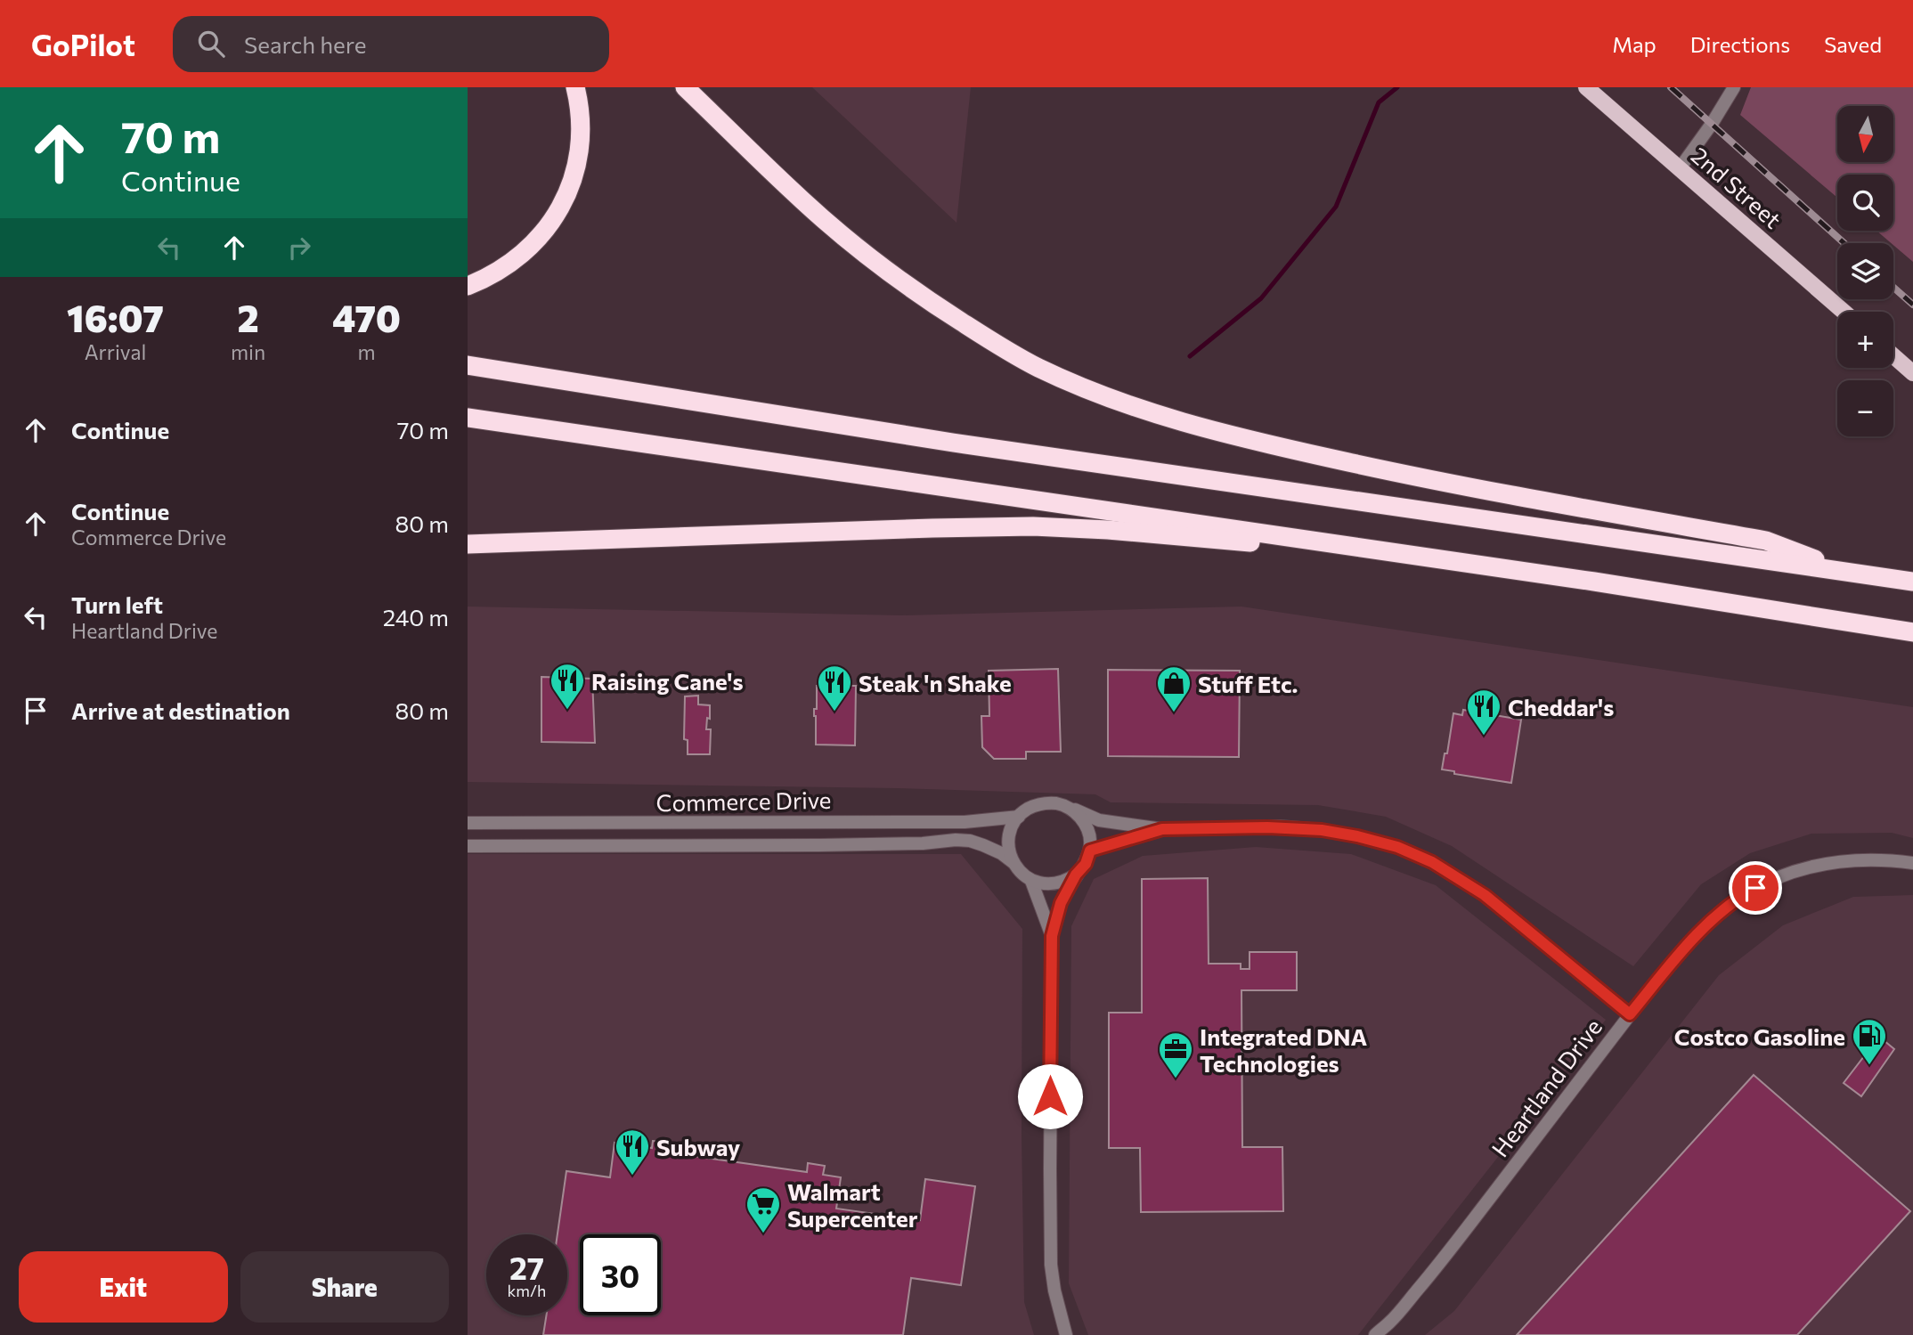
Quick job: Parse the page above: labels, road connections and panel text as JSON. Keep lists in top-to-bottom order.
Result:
{
  "streets": {
    "main road": ["2nd Street"],
    "street": ["Commerce Drive", "Heartland Drive"]
  },
  "places": {
    "restaurant": [
      "Raising Cane's",
      "Steak 'n Shake",
      "Cheddar's",
      "Subway"
    ],
    "shop": ["Stuff Etc."],
    "fuel station": ["Costco Gasoline"],
    "office": ["Integrated DNA Technologies"],
    "supermarket": ["Walmart Supercenter"]
  },
  "north": "bottom",
  "page": {
    "header": "GoPilot",
    "search": "Search here",
    "nav": ["Map", "Directions", "Saved"],
    "turn": ["70 m", "Continue"],
    "map_buttons": ["+", "−"],
    "eta": [
      "16:07",
      "Arrival",
      "2",
      "min",
      "470",
      "m"
    ],
    "list": [
      {
        "name": "Continue",
        "value": "70 m"
      },
      {
        "name": "Continue",
        "note": "Commerce Drive",
        "value": "80 m"
      },
      {
        "name": "Turn left",
        "note": "Heartland Drive",
        "value": "240 m"
      },
      {
        "name": "Arrive at destination",
        "value": "80 m"
      }
    ],
    "speed": "27 km/h",
    "limit": "30",
    "buttons": ["Exit", "Share"]
  }
}
